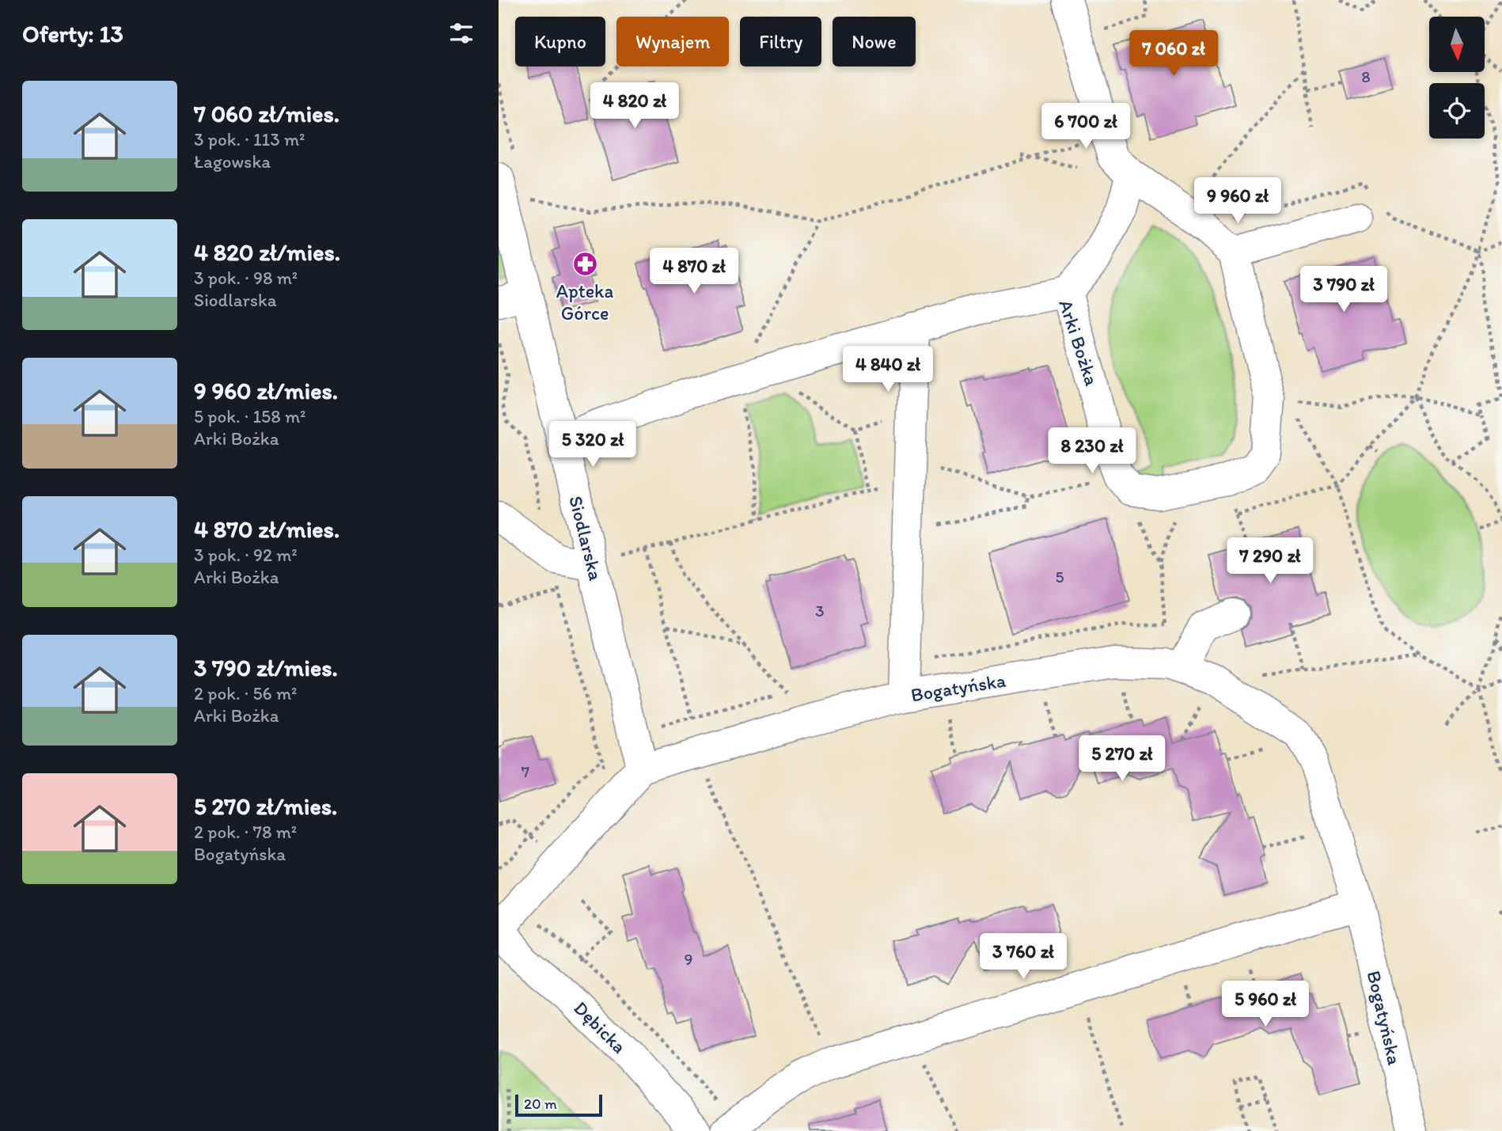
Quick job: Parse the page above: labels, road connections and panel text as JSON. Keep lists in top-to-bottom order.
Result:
{
  "streets": {
    "street": [
      "Arki Bożka",
      "Siodlarska",
      "Bogatyńska",
      "Dębicka"
    ]
  },
  "crossings": [
    ["Arki Bożka", "Siodlarska"],
    ["Siodlarska", "Bogatyńska"]
  ],
  "places": {
    "pharmacy": ["Apteka Górce"]
  },
  "house_numbers": [
    "8",
    "5",
    "3",
    "7",
    "9"
  ],
  "scale_bar": "20 m",
  "north": "bottom",
  "page": {
    "heading": "Oferty: 13",
    "chip": [
      "Kupno",
      "Wynajem",
      "Filtry",
      "Nowe"
    ],
    "price": [
      "7 060 zł",
      "4 820 zł",
      "6 700 zł",
      "9 960 zł",
      "4 870 zł",
      "3 790 zł",
      "4 840 zł",
      "5 320 zł",
      "8 230 zł",
      "7 290 zł",
      "5 270 zł",
      "3 760 zł",
      "5 960 zł"
    ],
    "list": [
      {
        "name": "7 060 zł/mies.",
        "note": "3 pok. · 113 m² · Łagowska"
      },
      {
        "name": "4 820 zł/mies.",
        "note": "3 pok. · 98 m² · Siodlarska"
      },
      {
        "name": "9 960 zł/mies.",
        "note": "5 pok. · 158 m² · Arki Bożka"
      },
      {
        "name": "4 870 zł/mies.",
        "note": "3 pok. · 92 m² · Arki Bożka"
      },
      {
        "name": "3 790 zł/mies.",
        "note": "2 pok. · 56 m² · Arki Bożka"
      },
      {
        "name": "5 270 zł/mies.",
        "note": "2 pok. · 78 m² · Bogatyńska"
      }
    ],
    "scale": "20 m"
  }
}
